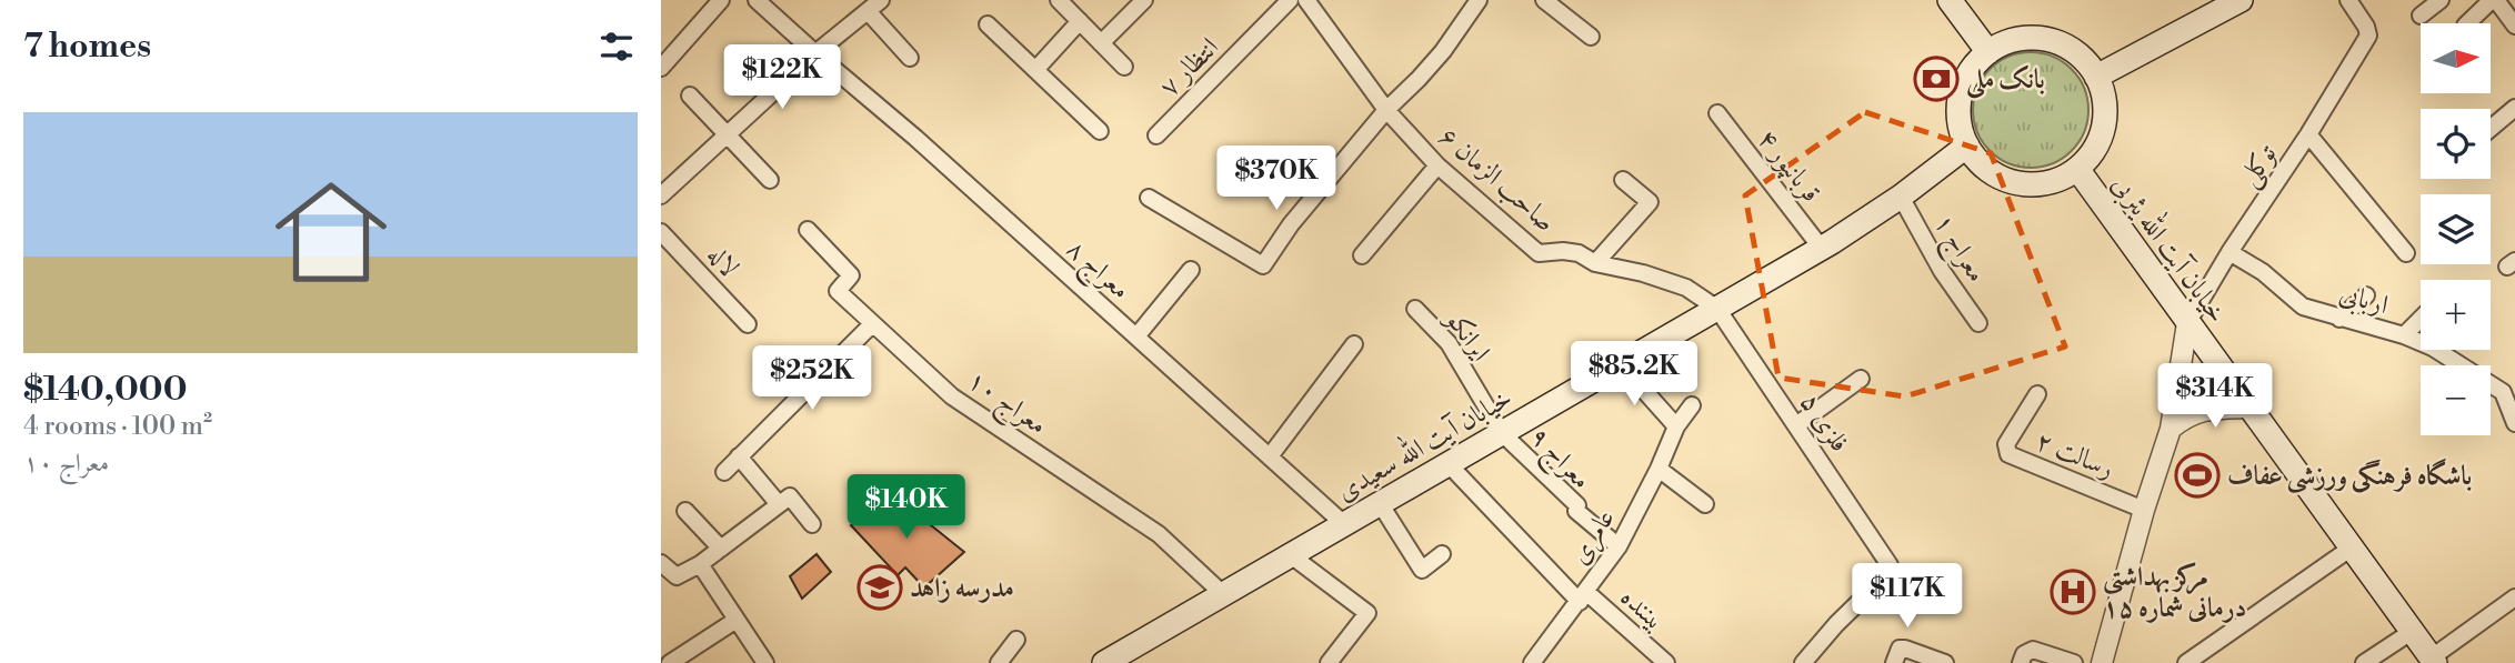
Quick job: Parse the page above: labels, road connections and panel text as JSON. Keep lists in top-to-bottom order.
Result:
{
  "streets": {
    "main road": ["خیابان آیت الله یثربی", "خیابان آیت الله سعیدی"],
    "street": [
      "انتظار ۷",
      "قربانپور ۴",
      "توکلی",
      "صاحب الزمان ۶",
      "معراج ۱",
      "لاله",
      "معراج ۸",
      "اربابی",
      "ایرانکو",
      "معراج ۱۰",
      "فلزی ۵",
      "رسالت ۲",
      "معراج ۹",
      "عامری",
      "بیننده"
    ]
  },
  "crossings": [
    ["قربانپور ۴", "خیابان آیت الله سعیدی"],
    ["توکلی", "خیابان آیت الله یثربی"],
    ["توکلی", "اربابی"],
    ["صاحب الزمان ۶", "فلزی ۵"],
    ["صاحب الزمان ۶", "خیابان آیت الله سعیدی"],
    ["معراج ۱", "خیابان آیت الله سعیدی"],
    ["خیابان آیت الله یثربی", "خیابان آیت الله سعیدی"],
    ["معراج ۸", "خیابان آیت الله سعیدی"],
    ["ایرانکو", "خیابان آیت الله سعیدی"],
    ["ایرانکو", "معراج ۹"],
    ["معراج ۱۰", "خیابان آیت الله سعیدی"],
    ["فلزی ۵", "خیابان آیت الله سعیدی"],
    ["خیابان آیت الله سعیدی", "معراج ۹"],
    ["خیابان آیت الله سعیدی", "بیننده"],
    ["معراج ۹", "عامری"],
    ["عامری", "بیننده"]
  ],
  "places": {
    "bank": ["بانک ملی"],
    "sports": ["باشگاه فرهنگی ورزشی عفاف"],
    "school or university": ["مدرسه زاهد"],
    "hospital": ["مرکز بهداشتی درمانی شماره ۱۵"]
  },
  "north": "right",
  "page": {
    "heading": "7 homes",
    "map_buttons": ["+", "−"],
    "price": [
      "$122K",
      "$370K",
      "$85.2K",
      "$252K",
      "$314K",
      "$140K",
      "$117K"
    ],
    "list": [
      {
        "name": "$140,000",
        "note": "4 rooms · 100 m² · معراج ۱۰"
      }
    ]
  }
}
